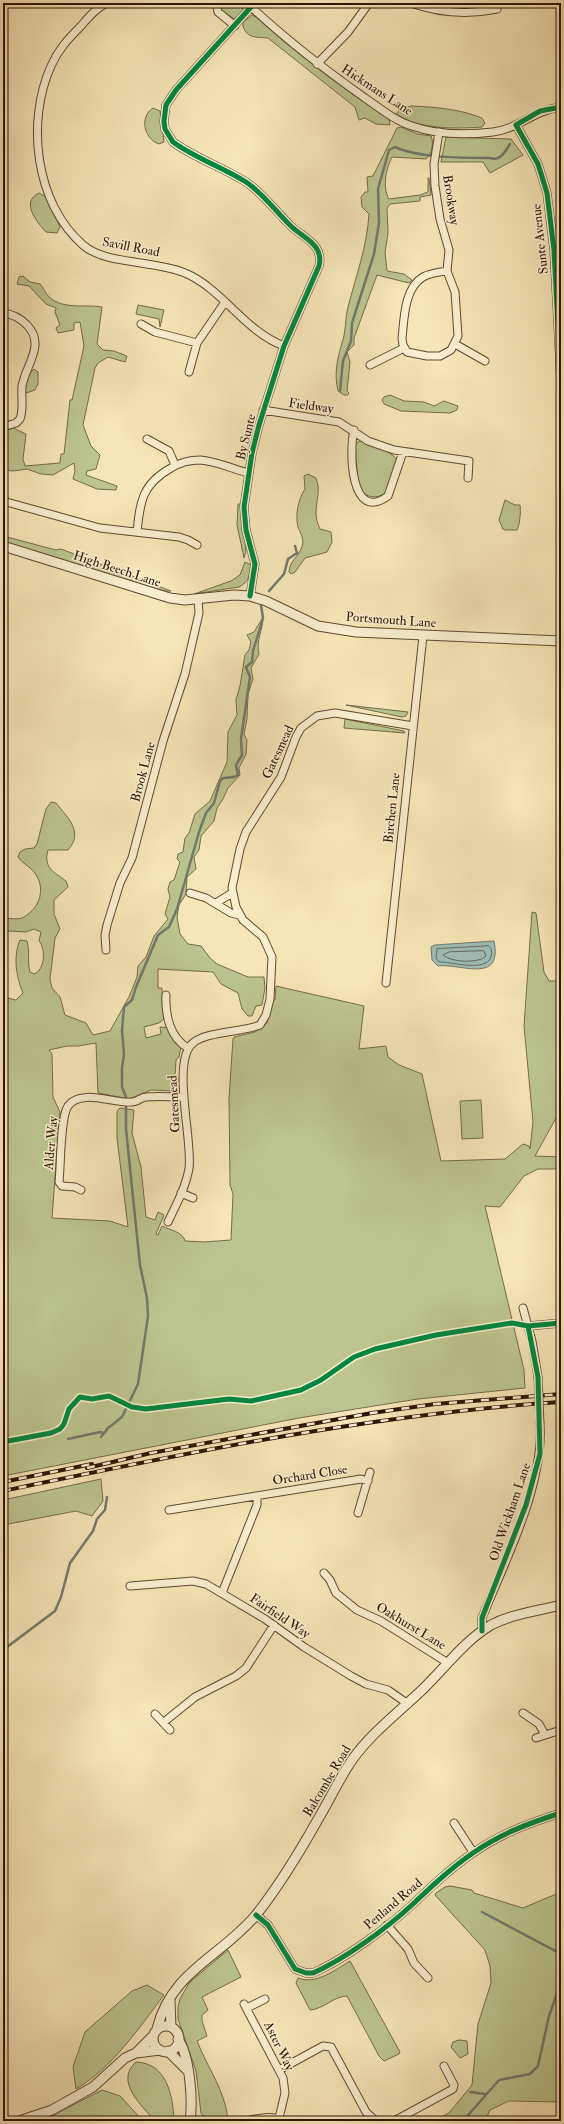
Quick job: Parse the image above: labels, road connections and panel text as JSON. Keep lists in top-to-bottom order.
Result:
{
  "streets": {
    "street": [
      "Hickmans Lane",
      "Brookway",
      "Sunte Avenue",
      "Savill Road",
      "Fieldway",
      "By Sunte",
      "High Beech Lane",
      "Portsmouth Lane",
      "Gatesmead",
      "Brook Lane",
      "Birchen Lane",
      "Alder Way",
      "Orchard Close",
      "Old Wickham Lane",
      "Fairfield Way",
      "Oakhurst Lane",
      "Balcombe Road",
      "Penland Road",
      "Aster Way"
    ]
  },
  "crossings": [
    ["Hickmans Lane", "Brookway"],
    ["Hickmans Lane", "Sunte Avenue"],
    ["Hickmans Lane", "By Sunte"],
    ["Savill Road", "By Sunte"],
    ["Fieldway", "By Sunte"],
    ["By Sunte", "Portsmouth Lane"],
    ["High Beech Lane", "Portsmouth Lane"],
    ["High Beech Lane", "Brook Lane"],
    ["Portsmouth Lane", "Birchen Lane"],
    ["Gatesmead", "Birchen Lane"],
    ["Gatesmead", "Alder Way"],
    ["Orchard Close", "Fairfield Way"],
    ["Old Wickham Lane", "Balcombe Road"],
    ["Fairfield Way", "Balcombe Road"],
    ["Oakhurst Lane", "Balcombe Road"],
    ["Balcombe Road", "Penland Road"]
  ]
}
